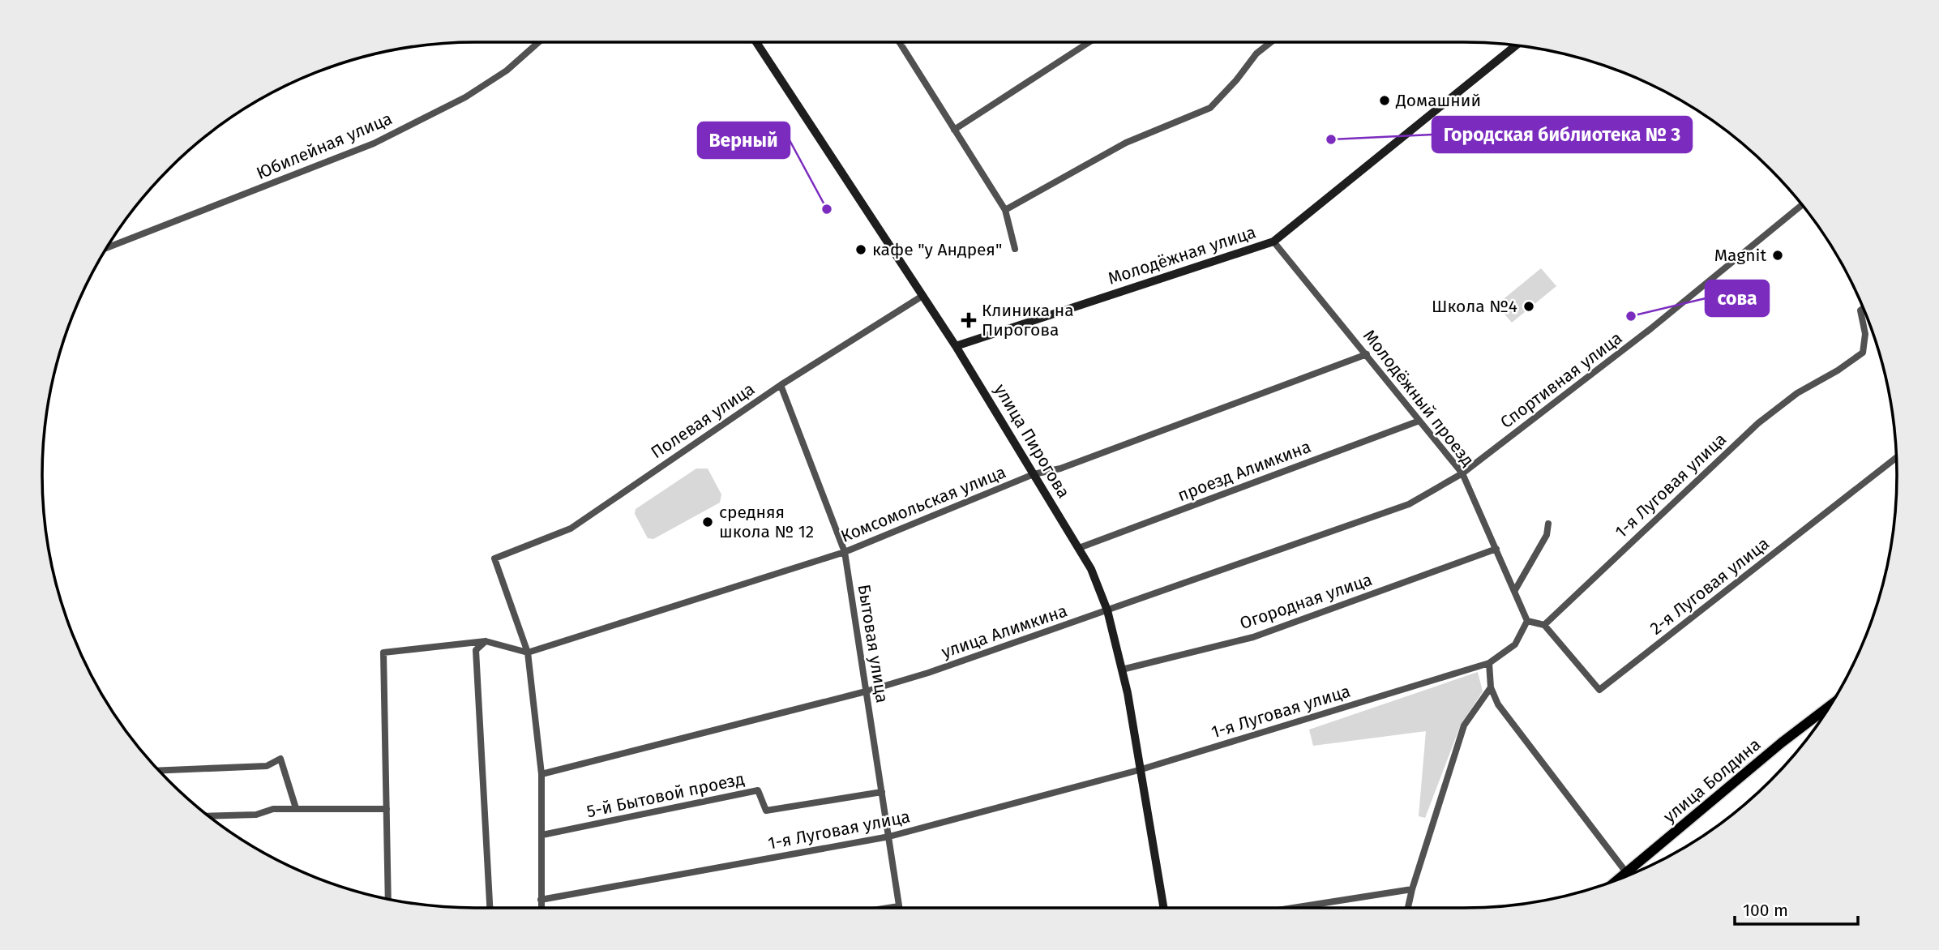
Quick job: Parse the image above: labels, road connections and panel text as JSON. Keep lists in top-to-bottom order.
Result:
{
  "streets": {
    "main road": ["улица Болдина"],
    "street": [
      "Юбилейная улица",
      "Молодёжная улица",
      "Спортивная улица",
      "Молодёжный проезд",
      "Полевая улица",
      "улица Пирогова",
      "проезд Алимкина",
      "1-я Луговая улица",
      "Комсомольская улица",
      "2-я Луговая улица",
      "Огородная улица",
      "улица Алимкина",
      "Бытовая улица",
      "5-й Бытовой проезд"
    ]
  },
  "crossings": [
    ["Молодёжная улица", "Молодёжный проезд"],
    ["Молодёжная улица", "улица Пирогова"],
    ["Спортивная улица", "Молодёжный проезд"],
    ["Спортивная улица", "улица Алимкина"],
    ["Молодёжный проезд", "проезд Алимкина"],
    ["Молодёжный проезд", "1-я Луговая улица"],
    ["Молодёжный проезд", "Комсомольская улица"],
    ["Молодёжный проезд", "Огородная улица"],
    ["Молодёжный проезд", "улица Алимкина"],
    ["Полевая улица", "улица Пирогова"],
    ["Полевая улица", "Комсомольская улица"],
    ["Полевая улица", "Бытовая улица"],
    ["улица Пирогова", "проезд Алимкина"],
    ["улица Пирогова", "1-я Луговая улица"],
    ["улица Пирогова", "Комсомольская улица"],
    ["улица Пирогова", "Огородная улица"],
    ["улица Пирогова", "улица Алимкина"],
    ["1-я Луговая улица", "2-я Луговая улица"],
    ["1-я Луговая улица", "Бытовая улица"],
    ["Комсомольская улица", "Бытовая улица"],
    ["улица Алимкина", "Бытовая улица"],
    ["Бытовая улица", "5-й Бытовой проезд"]
  ],
  "places": {
    "other": [
      "Домашний",
      "Городская библиотека № 3",
      "Верный",
      "кафе \"у Андрея\"",
      "Magnit",
      "Школа №4",
      "сова",
      "средняя школа № 12"
    ],
    "health": ["Клиника на Пирогова"]
  },
  "scale_bar": "100 m"
}
